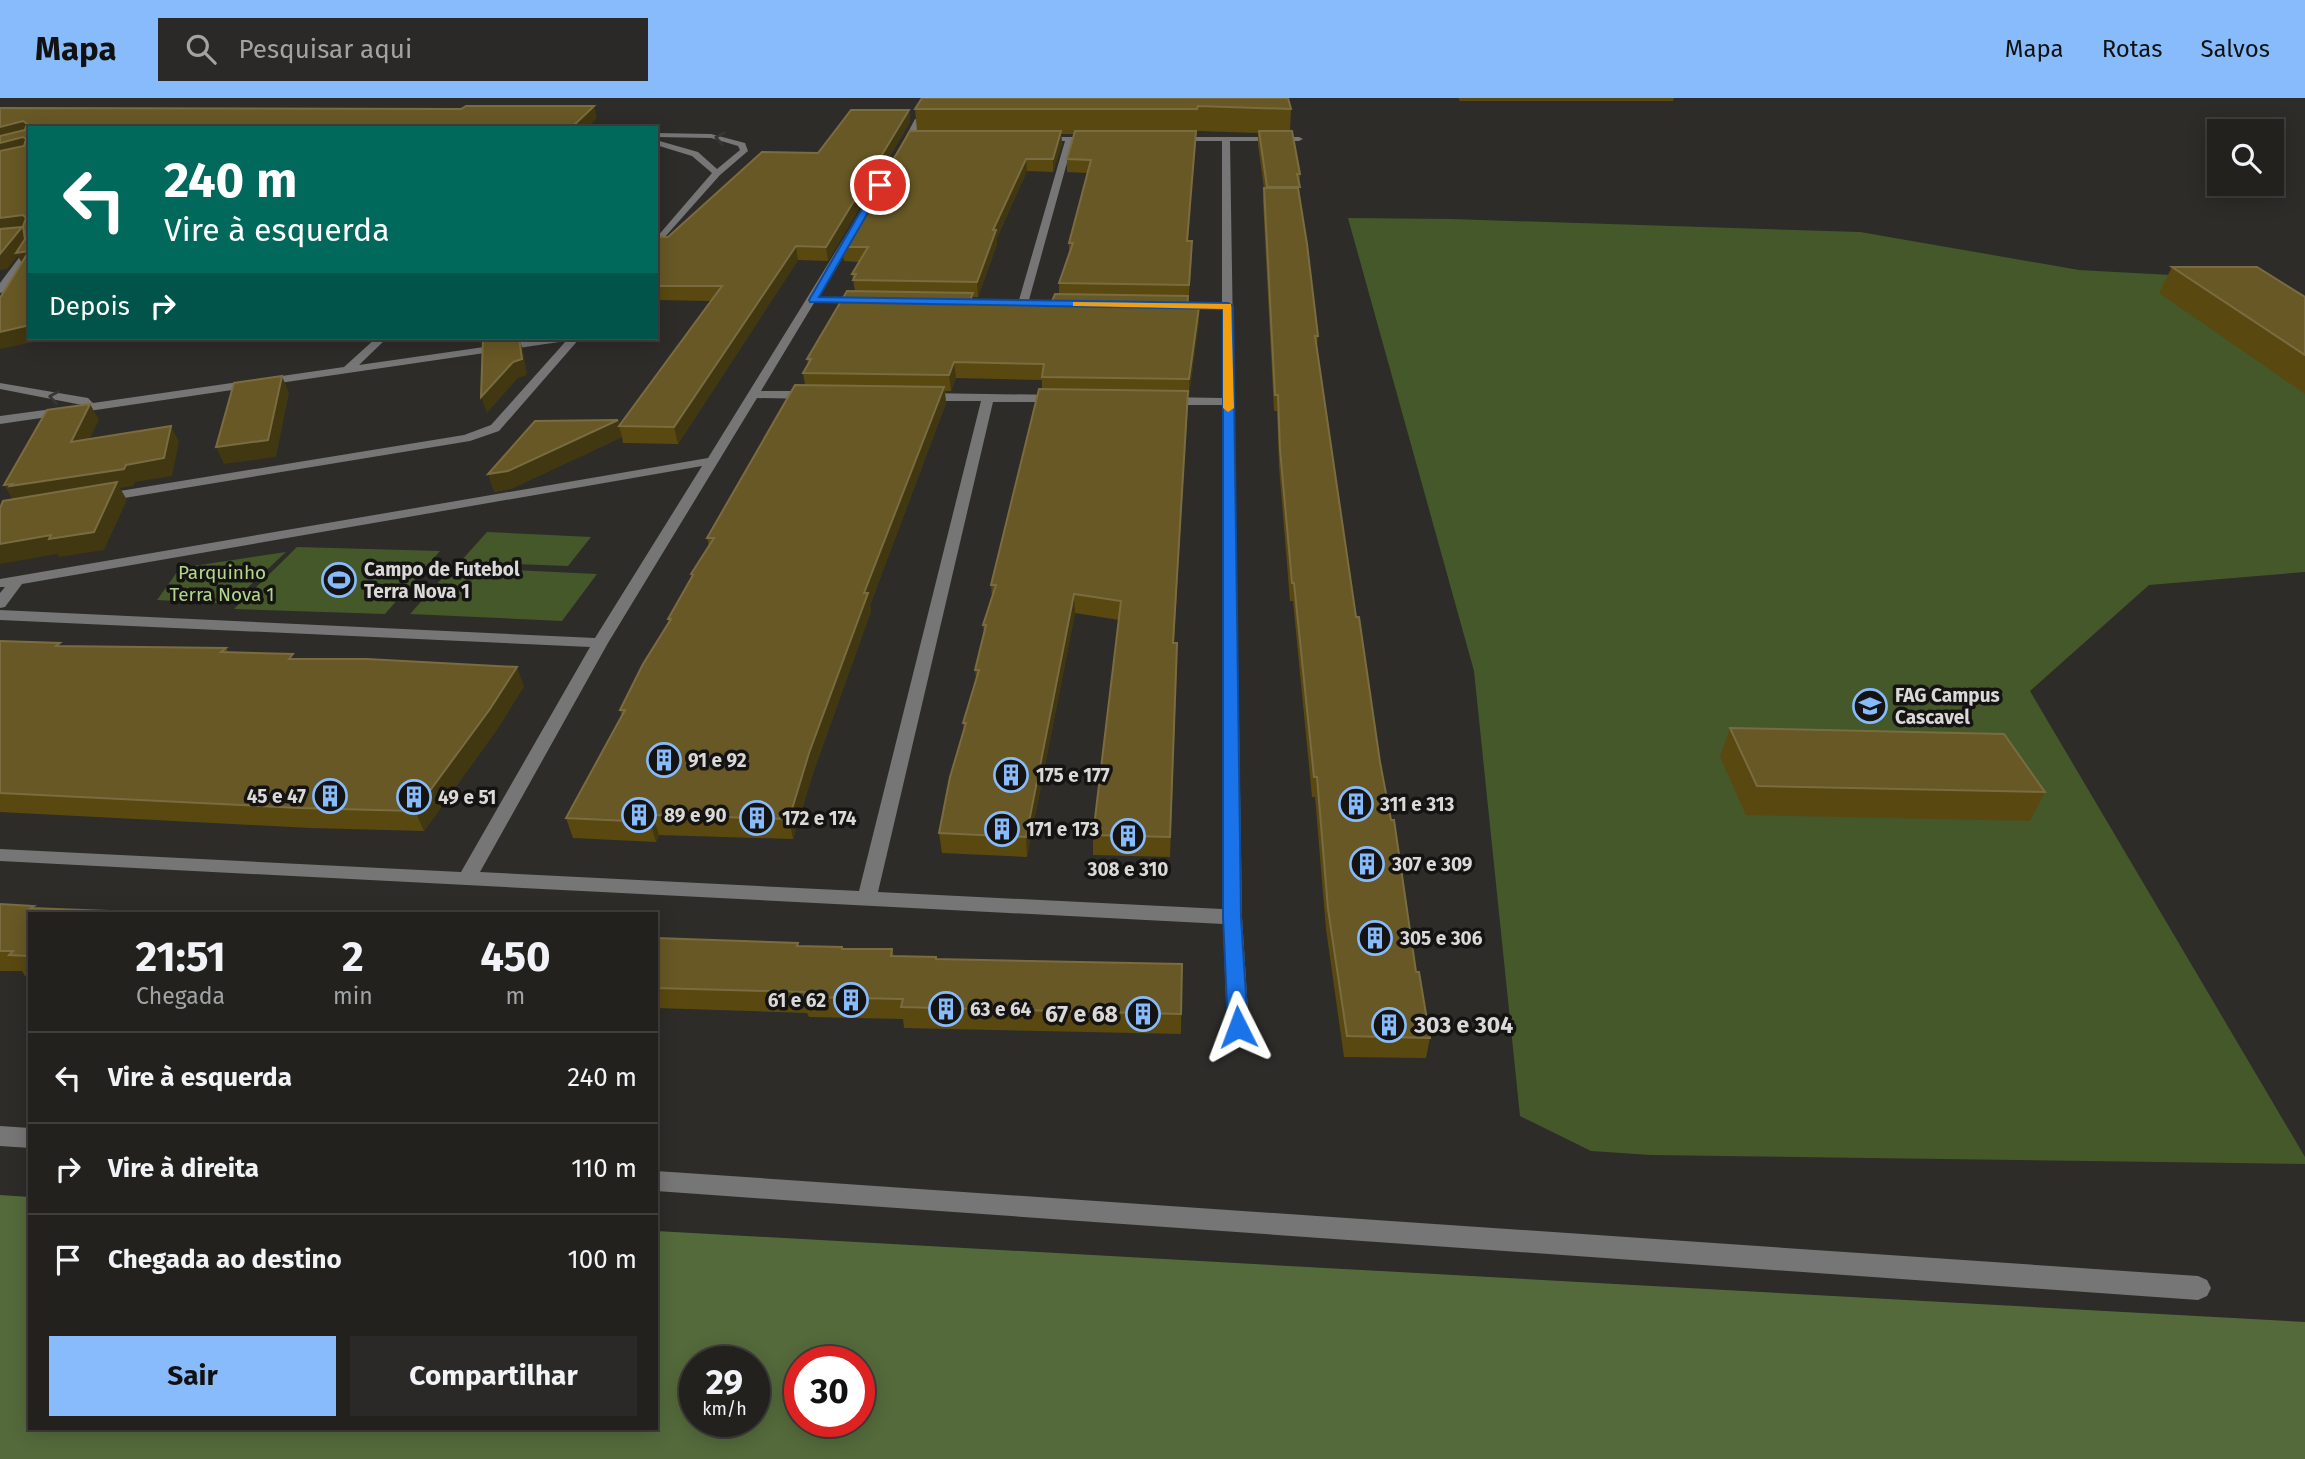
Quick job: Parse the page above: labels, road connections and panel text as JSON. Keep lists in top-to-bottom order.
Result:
{
  "parks": ["Parquinho Terra Nova 1"],
  "places": {
    "sports": ["Campo de Futebol Terra Nova 1"],
    "school or university": ["FAG Campus Cascavel"],
    "building": [
      "91 e 92",
      "175 e 177",
      "45 e 47",
      "49 e 51",
      "311 e 313",
      "89 e 90",
      "172 e 174",
      "171 e 173",
      "308 e 310",
      "307 e 309",
      "305 e 306",
      "61 e 62",
      "63 e 64",
      "67 e 68",
      "303 e 304"
    ]
  },
  "page": {
    "header": "Mapa",
    "search": "Pesquisar aqui",
    "nav": ["Mapa", "Rotas", "Salvos"],
    "turn": ["240 m", "Vire à esquerda"],
    "then": "Depois",
    "eta": [
      "21:51",
      "Chegada",
      "2",
      "min",
      "450",
      "m"
    ],
    "list": [
      {
        "name": "Vire à esquerda",
        "value": "240 m"
      },
      {
        "name": "Vire à direita",
        "value": "110 m"
      },
      {
        "name": "Chegada ao destino",
        "value": "100 m"
      }
    ],
    "buttons": ["Sair", "Compartilhar"],
    "speed": "29 km/h",
    "limit": "30"
  }
}
